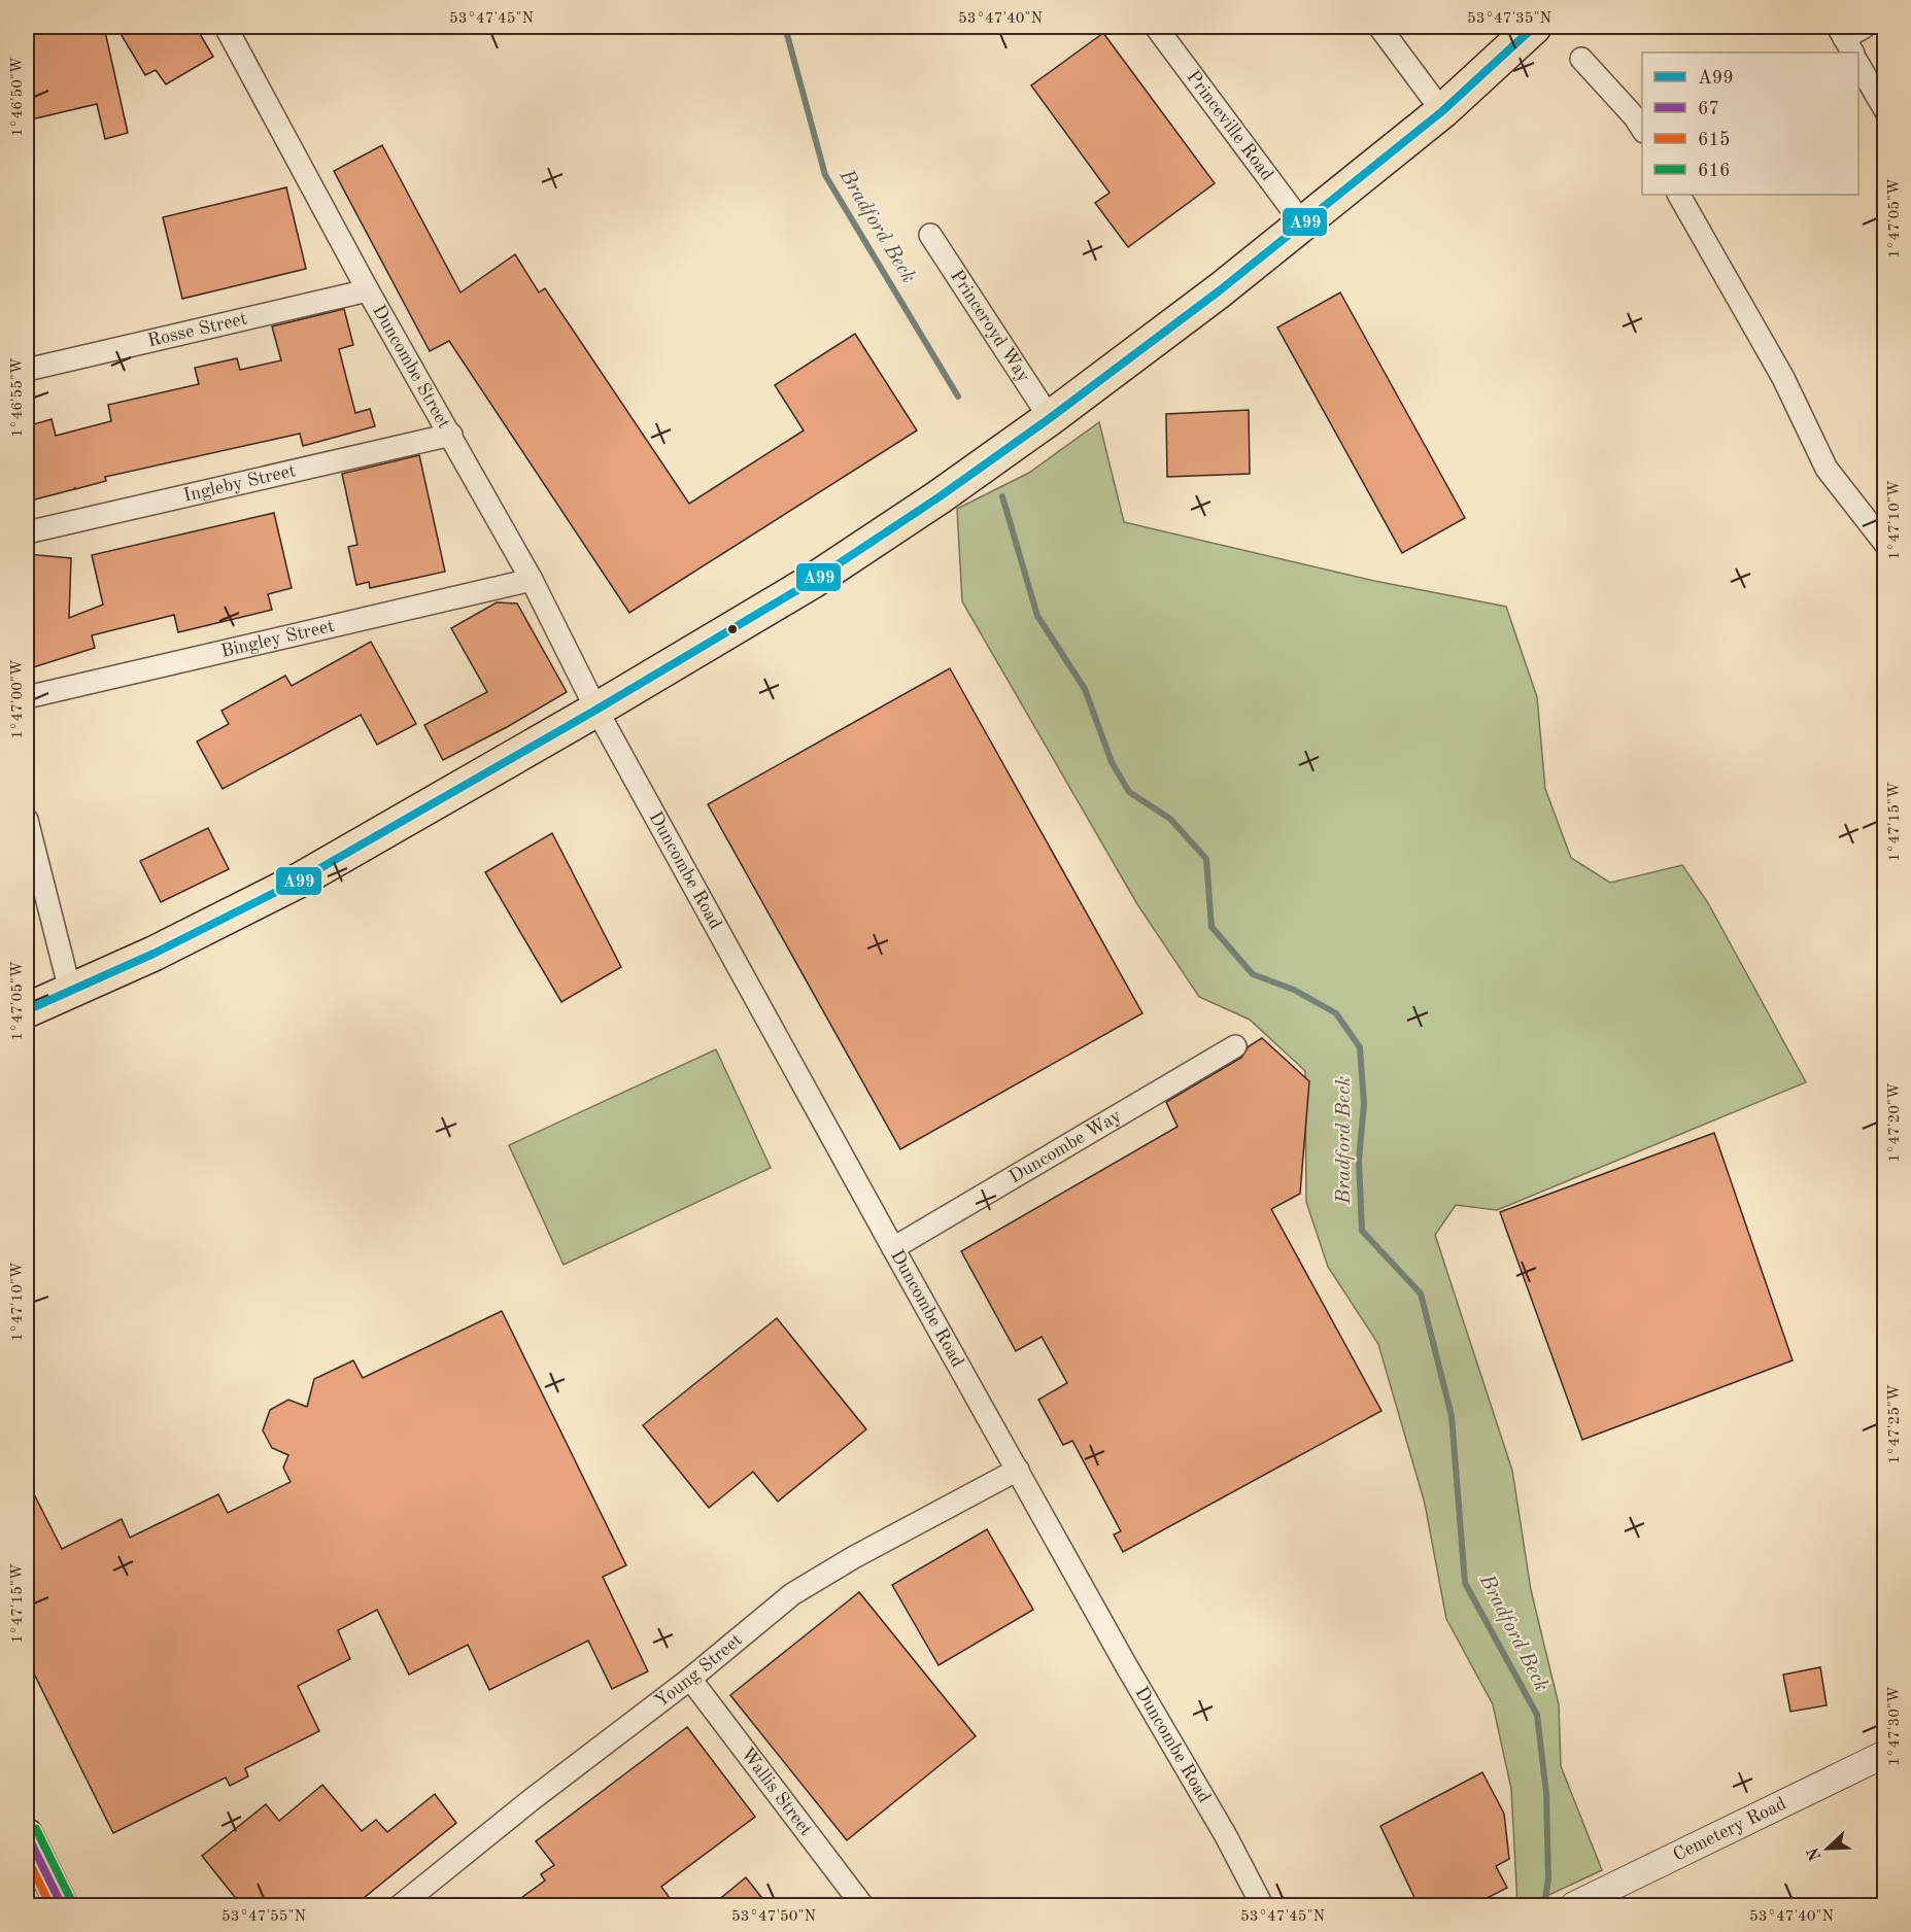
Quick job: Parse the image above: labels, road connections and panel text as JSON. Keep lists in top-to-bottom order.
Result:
{
  "streets": {
    "street": [
      "Princeville Road",
      "Princeroyd Way",
      "Rosse Street",
      "Duncombe Street",
      "Ingleby Street",
      "Bingley Street",
      "Duncombe Road",
      "Duncombe Way",
      "Young Street",
      "Wallis Street",
      "Cemetery Road"
    ]
  },
  "crossings": [
    ["Rosse Street", "Duncombe Street"],
    ["Duncombe Street", "Ingleby Street"],
    ["Duncombe Street", "Bingley Street"],
    ["Duncombe Street", "Duncombe Road"],
    ["Duncombe Road", "Duncombe Way"],
    ["Duncombe Road", "Young Street"],
    ["Young Street", "Wallis Street"]
  ],
  "water": ["Bradford Beck"],
  "lines": [
    "transit line A99",
    "transit line 616",
    "transit line 67",
    "transit line 615"
  ],
  "legend": [
    "A99",
    "67",
    "615",
    "616"
  ],
  "north": "bottom left",
  "coordinates": [
    "53°47'45\"N",
    "53°47'40\"N",
    "53°47'35\"N",
    "1°46'50\"W",
    "1°47'05\"W",
    "1°46'55\"W",
    "1°47'10\"W",
    "1°47'00\"W",
    "1°47'15\"W",
    "1°47'20\"W",
    "1°47'25\"W",
    "1°47'30\"W",
    "53°47'55\"N",
    "53°47'50\"N"
  ]
}
